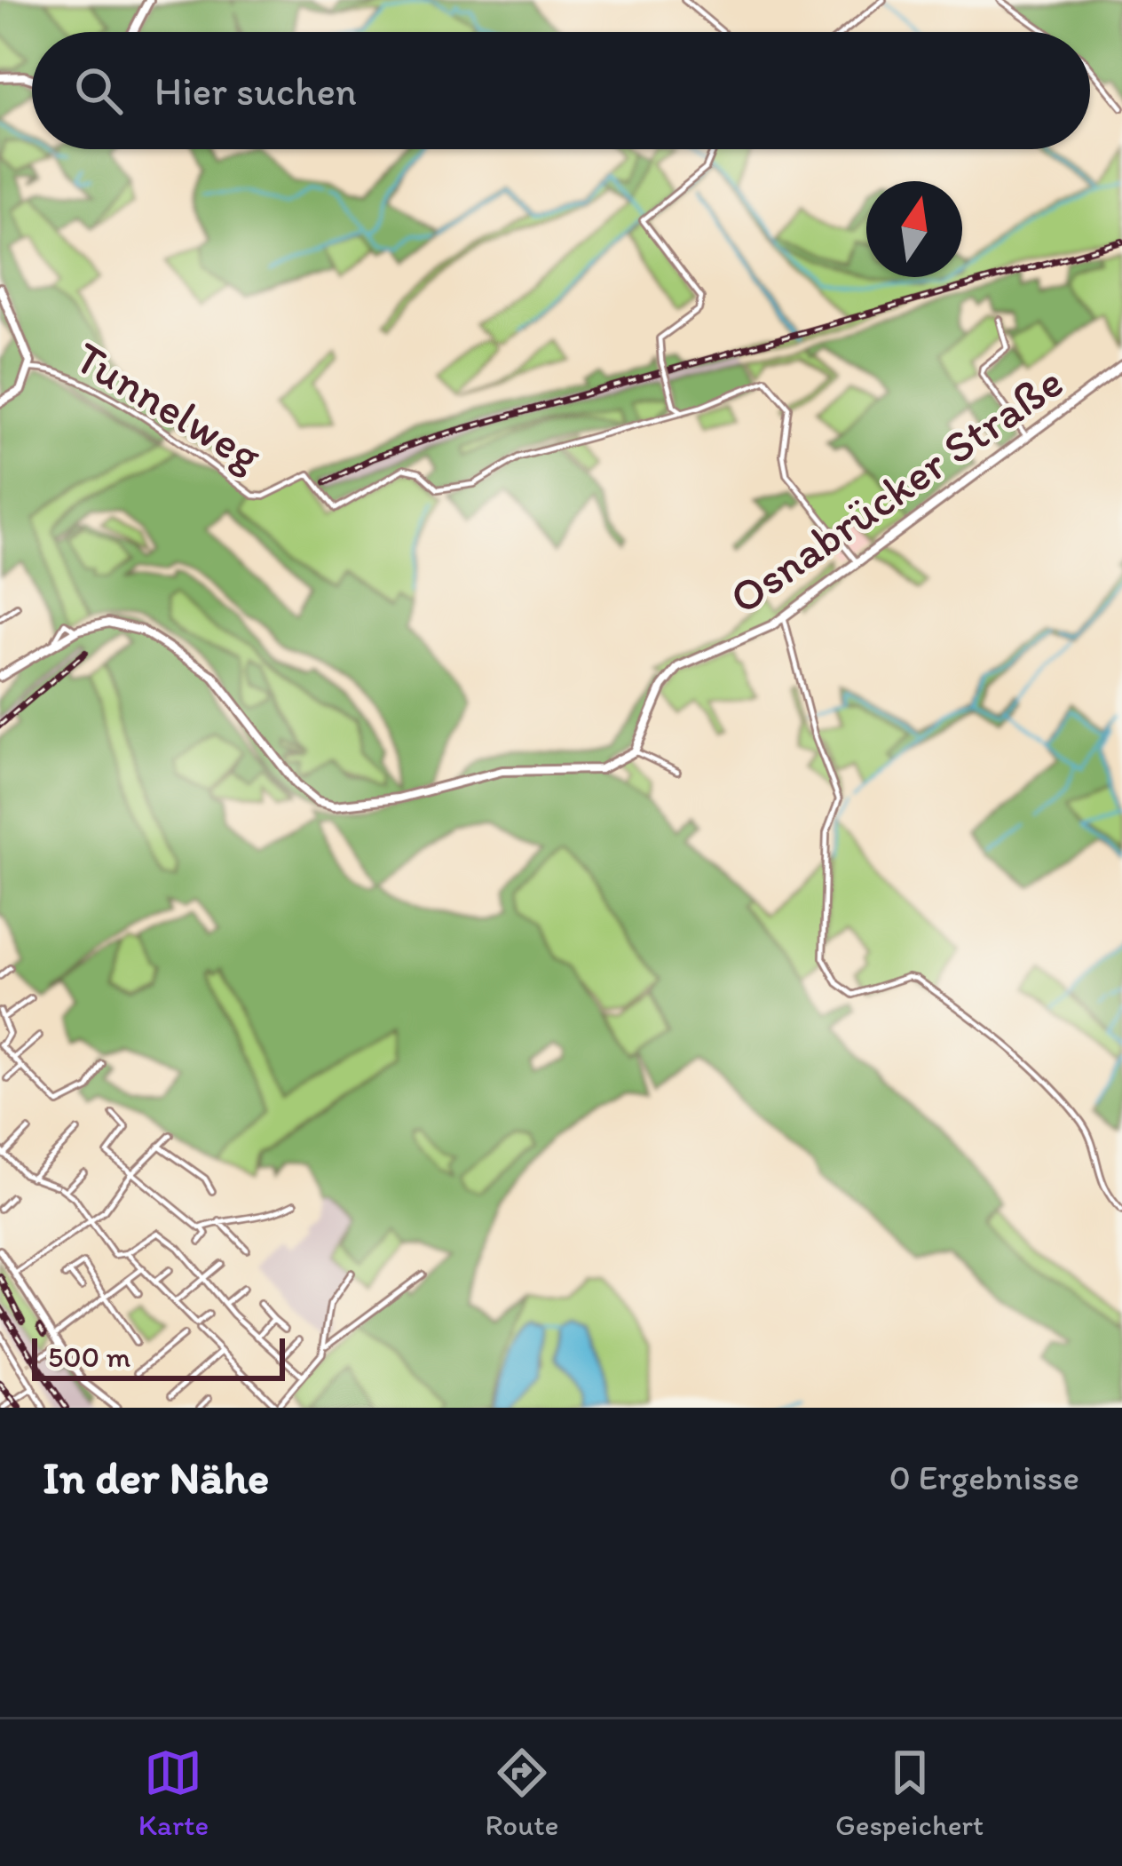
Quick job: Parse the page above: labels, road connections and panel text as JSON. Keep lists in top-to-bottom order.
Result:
{
  "streets": {
    "main road": ["Osnabrücker Straße"],
    "street": ["Tunnelweg"]
  },
  "scale_bar": "500 m",
  "north": "top",
  "page": {
    "search": "Hier suchen",
    "scale": "500 m",
    "heading": ["In der Nähe", "0 Ergebnisse"],
    "nav": ["Karte", "Route", "Gespeichert"]
  }
}
